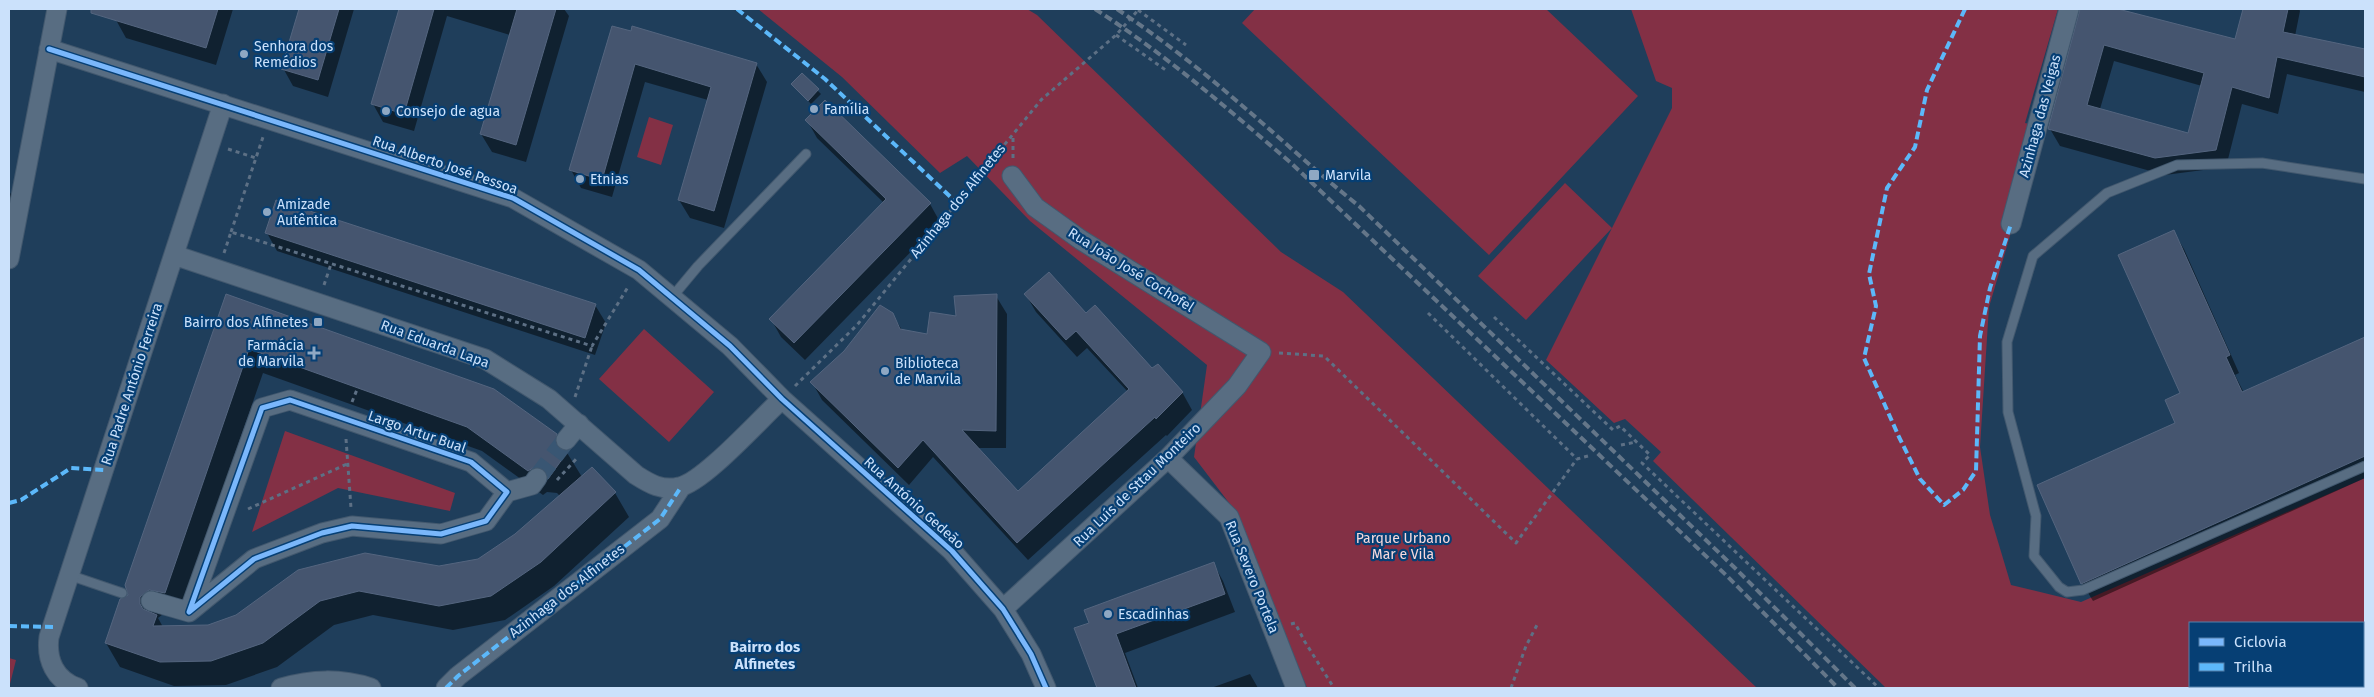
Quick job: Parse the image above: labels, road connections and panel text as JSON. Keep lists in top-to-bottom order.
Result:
{
  "streets": {
    "street": [
      "Azinhaga das Veigas",
      "Rua Alberto José Pessoa",
      "Azinhaga dos Alfinetes",
      "Rua João José Cochofel",
      "Rua Eduarda Lapa",
      "Rua Padre António Ferreira",
      "Largo Artur Bual",
      "Rua Luís de Sttau Monteiro",
      "Rua António Gedeão",
      "Rua Severo Portela"
    ]
  },
  "crossings": [
    ["Rua Alberto José Pessoa", "Azinhaga dos Alfinetes"],
    ["Rua Alberto José Pessoa", "Rua Eduarda Lapa"],
    ["Rua Alberto José Pessoa", "Rua Padre António Ferreira"],
    ["Rua Alberto José Pessoa", "Rua António Gedeão"],
    ["Azinhaga dos Alfinetes", "Rua Eduarda Lapa"],
    ["Azinhaga dos Alfinetes", "Rua António Gedeão"],
    ["Rua João José Cochofel", "Rua Luís de Sttau Monteiro"],
    ["Rua Eduarda Lapa", "Rua Padre António Ferreira"],
    ["Rua Eduarda Lapa", "Rua António Gedeão"],
    ["Rua Luís de Sttau Monteiro", "Rua António Gedeão"],
    ["Rua Luís de Sttau Monteiro", "Rua Severo Portela"]
  ],
  "districts": ["Bairro dos Alfinetes"],
  "parks": ["Parque Urbano Mar e Vila"],
  "places": {
    "other": [
      "Senhora dos Remédios",
      "Família",
      "Consejo de agua",
      "Etnias",
      "Amizade Autêntica",
      "Biblioteca de Marvila",
      "Escadinhas"
    ],
    "transit": ["Marvila", "Bairro dos Alfinetes"],
    "health": ["Farmácia de Marvila"]
  },
  "legend": ["Ciclovia", "Trilha"]
}
